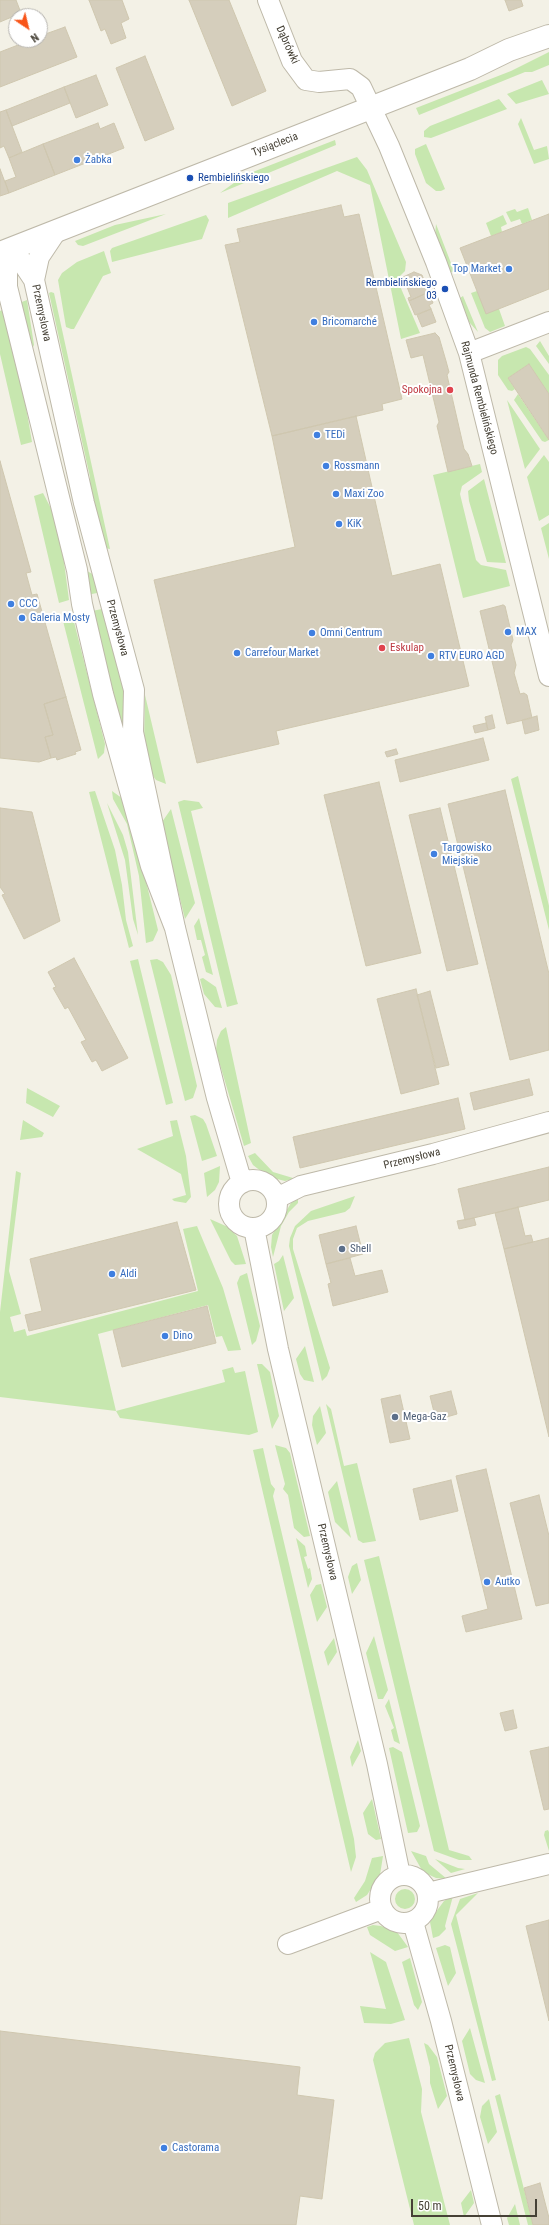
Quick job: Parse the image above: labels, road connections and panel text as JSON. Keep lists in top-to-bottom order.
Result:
{
  "streets": {
    "street": [
      "Dąbrówki",
      "Tysiąclecia",
      "Przemysłowa",
      "Rajmunda Rembielińskiego"
    ]
  },
  "crossings": [
    ["Dąbrówki", "Tysiąclecia"],
    ["Dąbrówki", "Rajmunda Rembielińskiego"],
    ["Tysiąclecia", "Przemysłowa"],
    ["Tysiąclecia", "Rajmunda Rembielińskiego"]
  ],
  "places": [
    "Żabka",
    "Rembielińskiego",
    "Top Market",
    "Rembielińskiego 03",
    "Bricomarché",
    "Spokojna",
    "TEDi",
    "Rossmann",
    "Maxi Zoo",
    "KiK",
    "CCC",
    "Galeria Mosty",
    "MAX",
    "Omni Centrum",
    "Eskulap",
    "Carrefour Market",
    "RTV EURO AGD",
    "Targowisko Miejskie",
    "Shell",
    "Aldi",
    "Dino",
    "Mega-Gaz",
    "Autko",
    "Castorama"
  ],
  "scale_bar": "50 m",
  "north": "bottom right"
}
